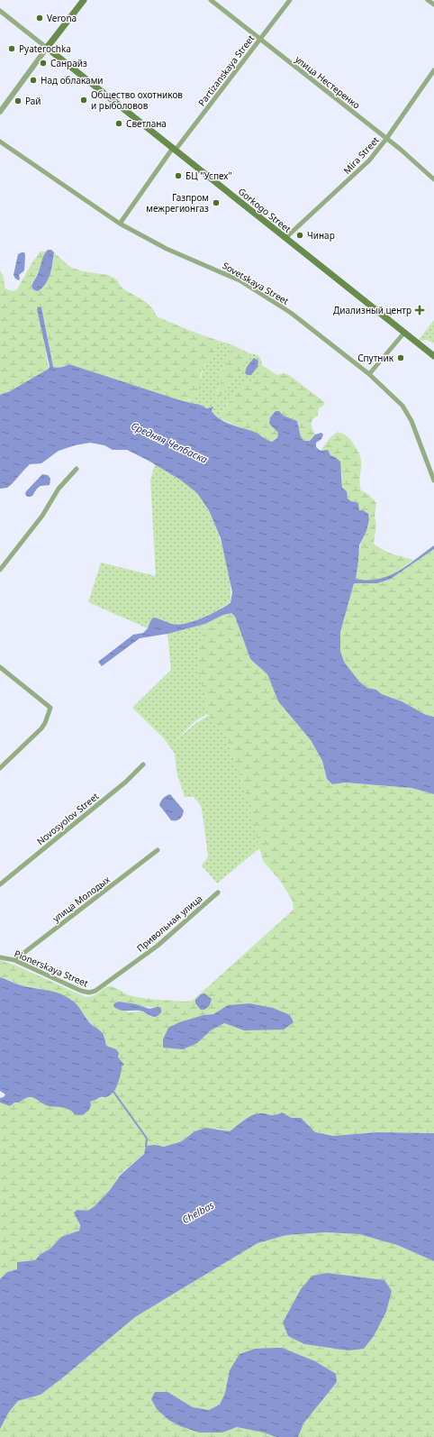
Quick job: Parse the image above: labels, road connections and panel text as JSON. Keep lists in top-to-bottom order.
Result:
{
  "streets": {
    "main road": ["Gorkogo Street"],
    "street": [
      "Partizanskaya Street",
      "улица Нестеренко",
      "Mira Street",
      "Sovetskaya Street",
      "Novosyolov Street",
      "улица Молодых",
      "Привольная улица",
      "Pionerskaya Street"
    ]
  },
  "crossings": [
    ["Partizanskaya Street", "улица Нестеренко"],
    ["Partizanskaya Street", "Gorkogo Street"],
    ["Partizanskaya Street", "Sovetskaya Street"],
    ["улица Нестеренко", "Mira Street"],
    ["Mira Street", "Gorkogo Street"],
    ["улица Молодых", "Pionerskaya Street"],
    ["Привольная улица", "Pionerskaya Street"]
  ],
  "water": ["Средняя Челбаска", "Chelbas"],
  "places": {
    "other": [
      "Verona",
      "Pyaterochka",
      "Санрайз",
      "Над облаками",
      "Общество охотников и рыболовов",
      "Рай",
      "Светлана",
      "БЦ \"Успех\"",
      "Газпром межрегионгаз",
      "Чинар",
      "Спутник"
    ],
    "health": ["Диализный центр"]
  }
}
